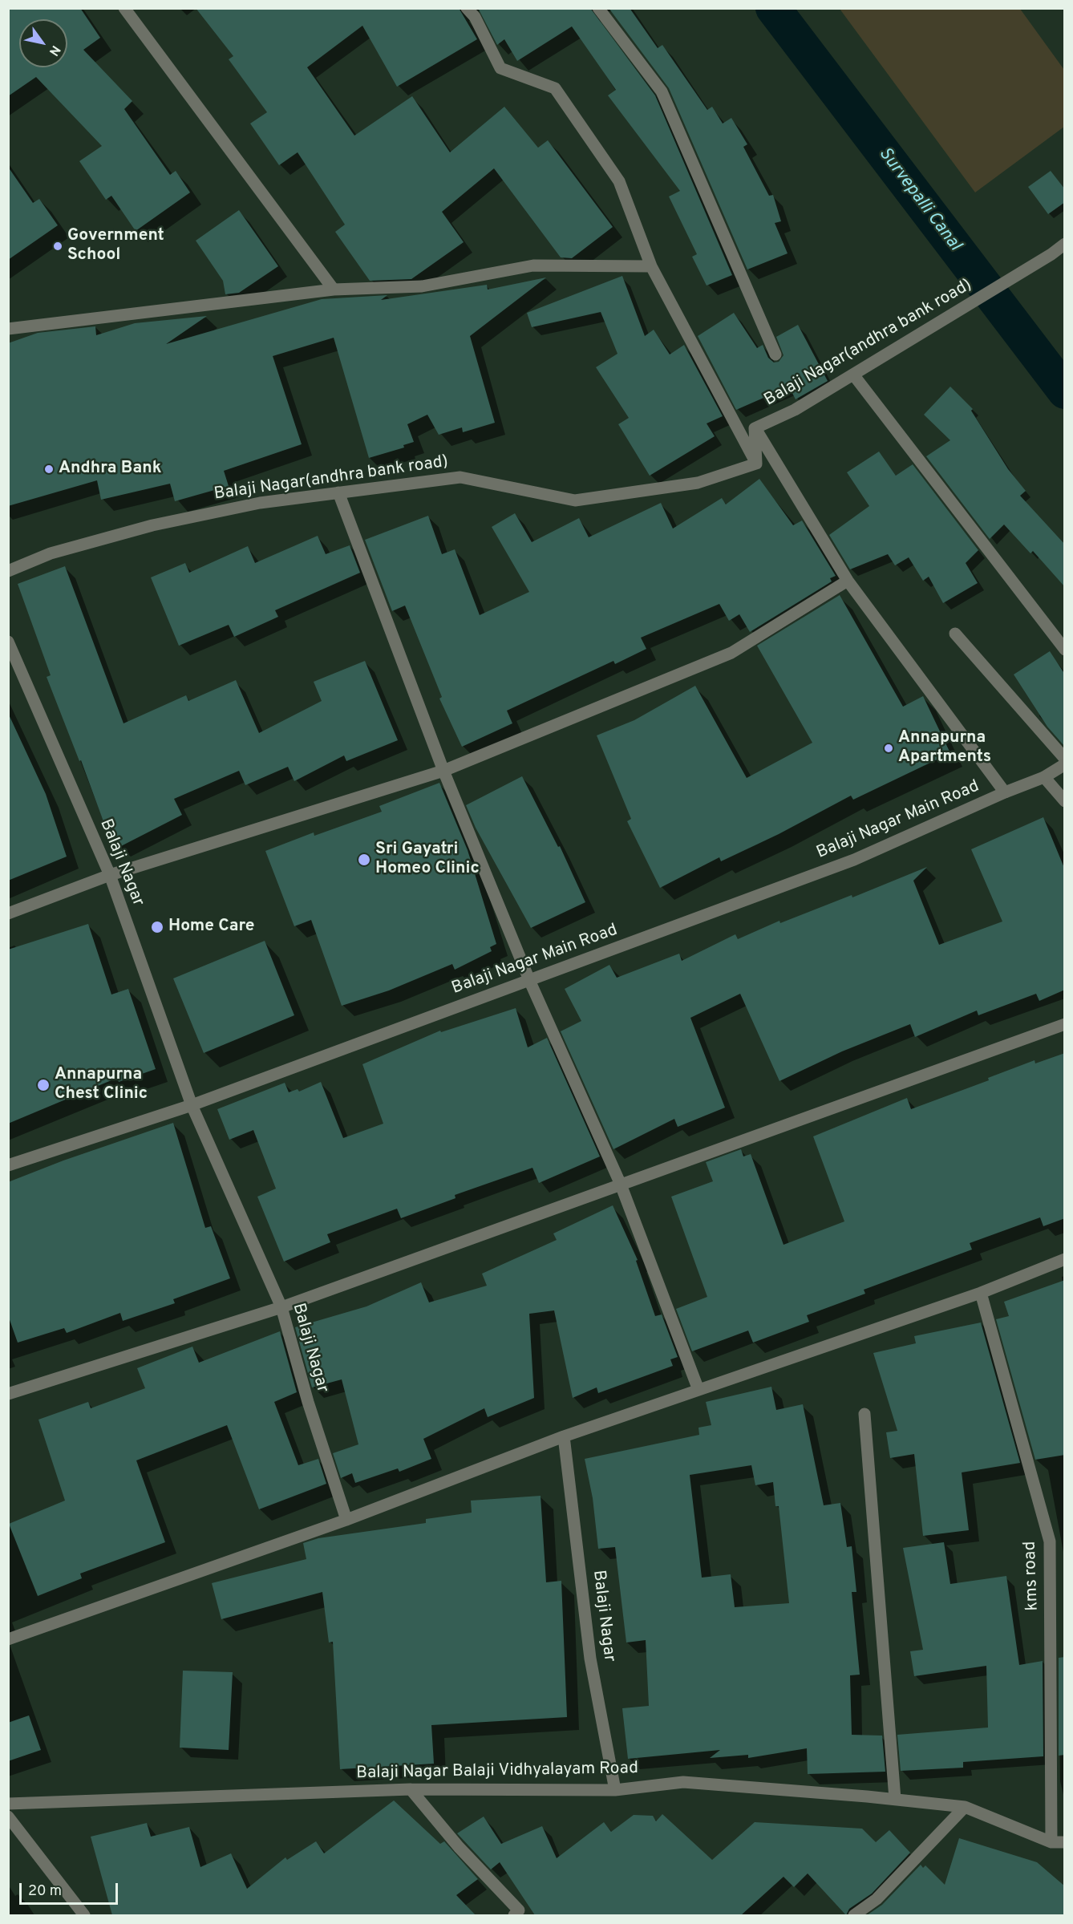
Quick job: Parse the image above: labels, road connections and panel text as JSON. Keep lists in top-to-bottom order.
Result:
{
  "streets": {
    "street": [
      "Balaji Nagar(andhra bank road)",
      "Balaji Nagar Main Road",
      "Balaji Nagar",
      "kms road",
      "Balaji Nagar Balaji Vidhyalayam Road"
    ]
  },
  "crossings": [
    ["Balaji Nagar Main Road", "Balaji Nagar"],
    ["Balaji Nagar", "Balaji Nagar Balaji Vidhyalayam Road"],
    ["kms road", "Balaji Nagar Balaji Vidhyalayam Road"]
  ],
  "water": ["Survepalli Canal"],
  "places": [
    "Government School",
    "Andhra Bank",
    "Annapurna Apartments",
    "Sri Gayatri Homeo Clinic",
    "Home Care",
    "Annapurna Chest Clinic"
  ],
  "scale_bar": "20 m",
  "north": "bottom right"
}
